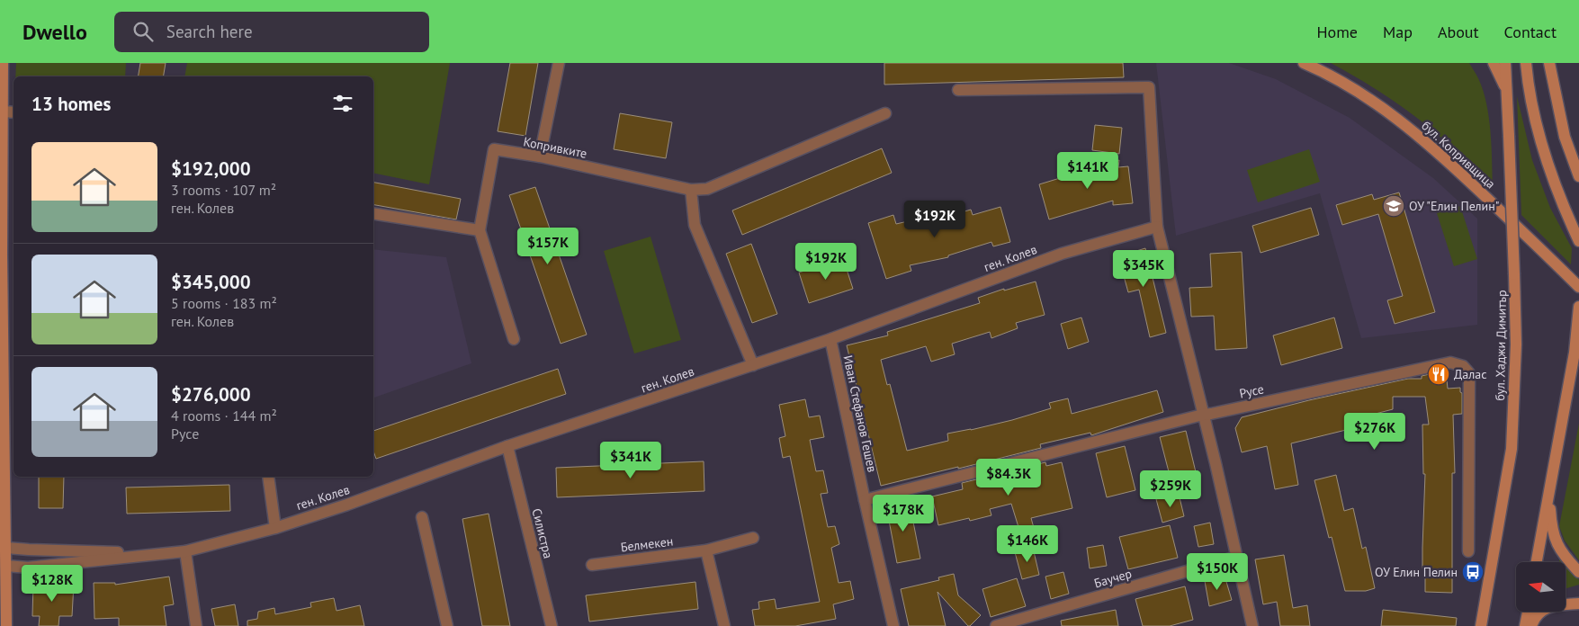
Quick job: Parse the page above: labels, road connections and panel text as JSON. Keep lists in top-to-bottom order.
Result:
{
  "streets": {
    "main road": ["бул. Копривщица", "бул. Хаджи Димитър"],
    "street": [
      "Копривките",
      "ген. Колев",
      "Русе",
      "Иван Стефанов Гешев",
      "Силистра",
      "Белмекен",
      "Баучер"
    ]
  },
  "crossings": [
    ["ген. Колев", "Иван Стефанов Гешев"],
    ["ген. Колев", "Силистра"],
    ["Русе", "Иван Стефанов Гешев"]
  ],
  "places": {
    "school or university": ["ОУ \"Елин Пелин\""],
    "restaurant": ["Далас"],
    "bus stop": ["ОУ Елин Пелин"]
  },
  "north": "left",
  "page": {
    "header": "Dwello",
    "search": "Search here",
    "nav": [
      "Home",
      "Map",
      "About",
      "Contact"
    ],
    "heading": "13 homes",
    "list": [
      {
        "name": "$192,000",
        "note": "3 rooms · 107 m² · ген. Колев"
      },
      {
        "name": "$345,000",
        "note": "5 rooms · 183 m² · ген. Колев"
      },
      {
        "name": "$276,000",
        "note": "4 rooms · 144 m² · Русе"
      }
    ],
    "price": [
      "$141K",
      "$192K",
      "$157K",
      "$192K",
      "$345K",
      "$276K",
      "$341K",
      "$84.3K",
      "$259K",
      "$178K",
      "$146K",
      "$150K",
      "$128K"
    ]
  }
}
